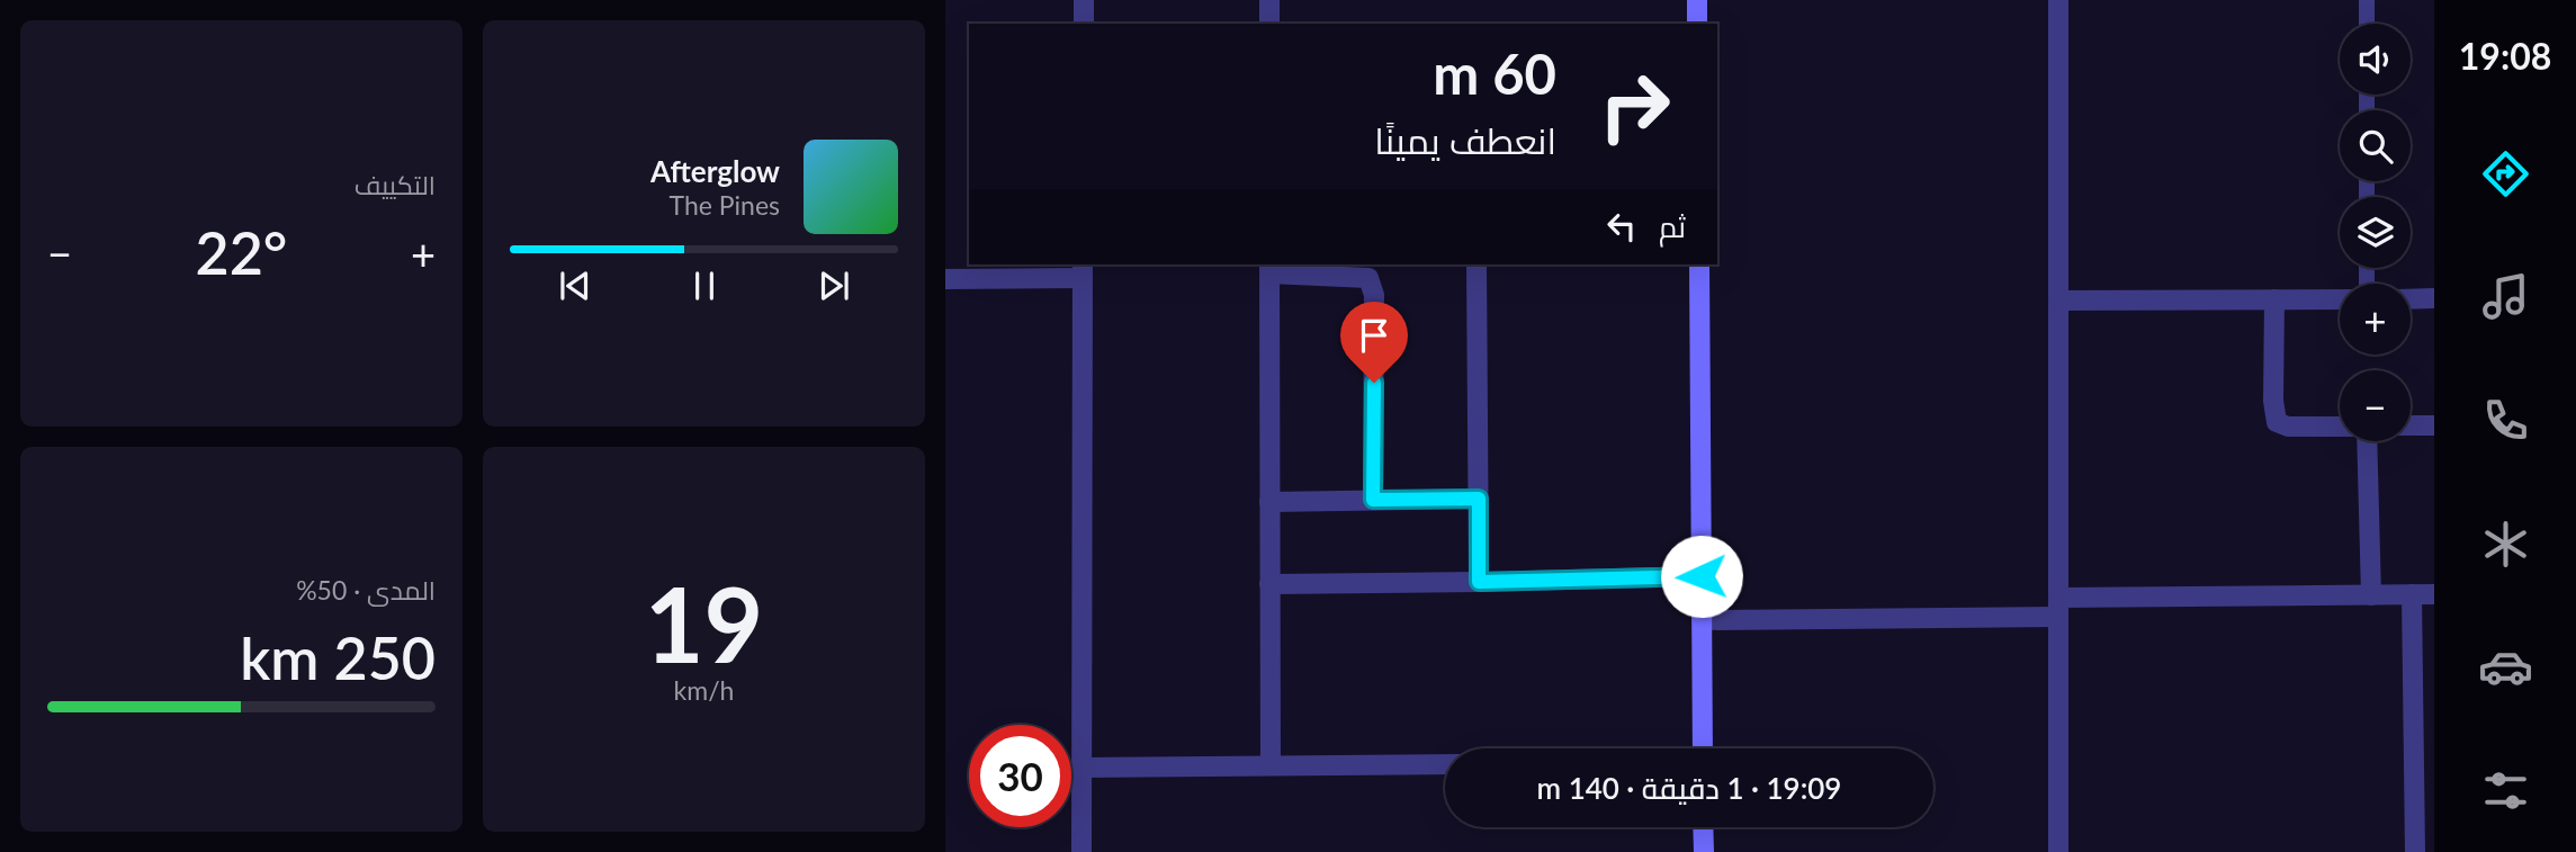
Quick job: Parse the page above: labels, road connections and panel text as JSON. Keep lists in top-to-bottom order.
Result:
{
  "page": {
    "tabs": "19:08",
    "tile": [
      "التكييف",
      ["19", "km/h"],
      ["المدى · 50%", "250 km"]
    ],
    "map_buttons": ["+", "−"],
    "turn": ["60 m", "انعطف يمينًا"],
    "song": ["Afterglow", "The Pines"],
    "then": "ثم",
    "heat": ["−", "22°", "+"],
    "limit": "30",
    "trip": "19:09 · 1 دقيقة · 140 m"
  }
}
